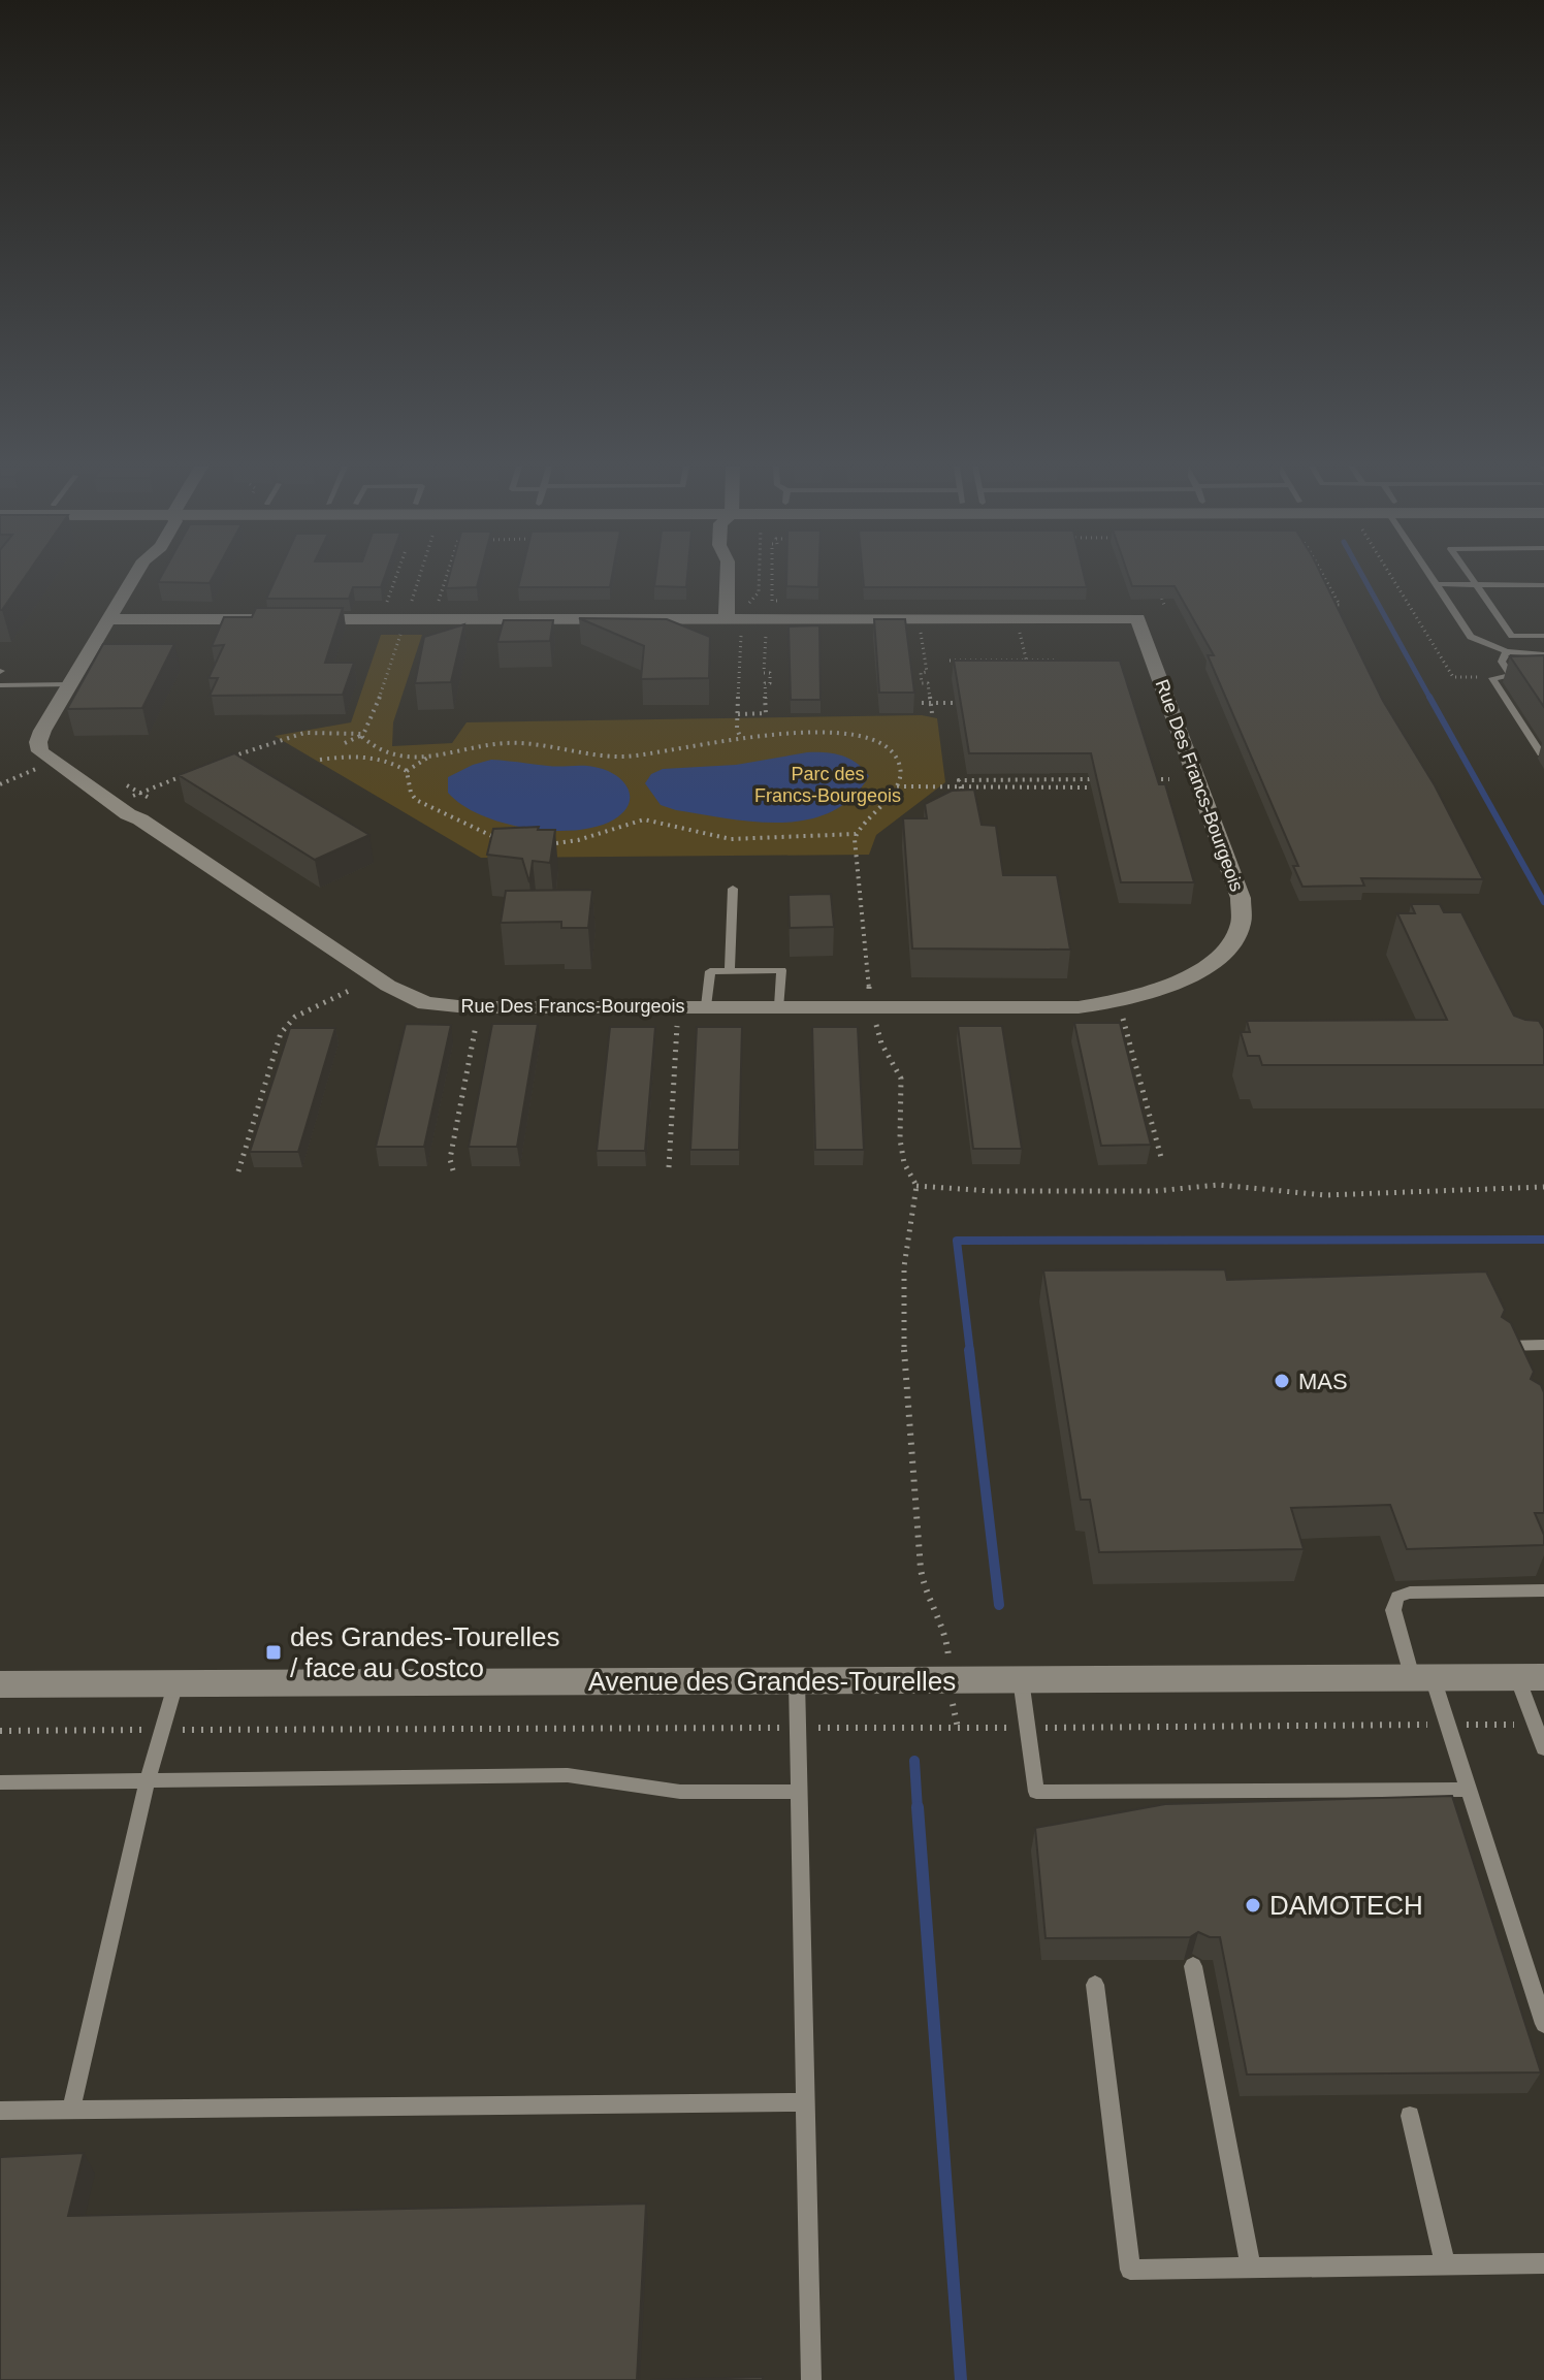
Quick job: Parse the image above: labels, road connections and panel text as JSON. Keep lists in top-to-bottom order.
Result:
{
  "streets": {
    "street": ["Rue Des Francs-Bourgeois", "Avenue des Grandes-Tourelles"]
  },
  "parks": ["Parc des Francs-Bourgeois"],
  "places": {
    "other": ["MAS", "DAMOTECH"],
    "transit": ["des Grandes-Tourelles / face au Costco"]
  }
}
